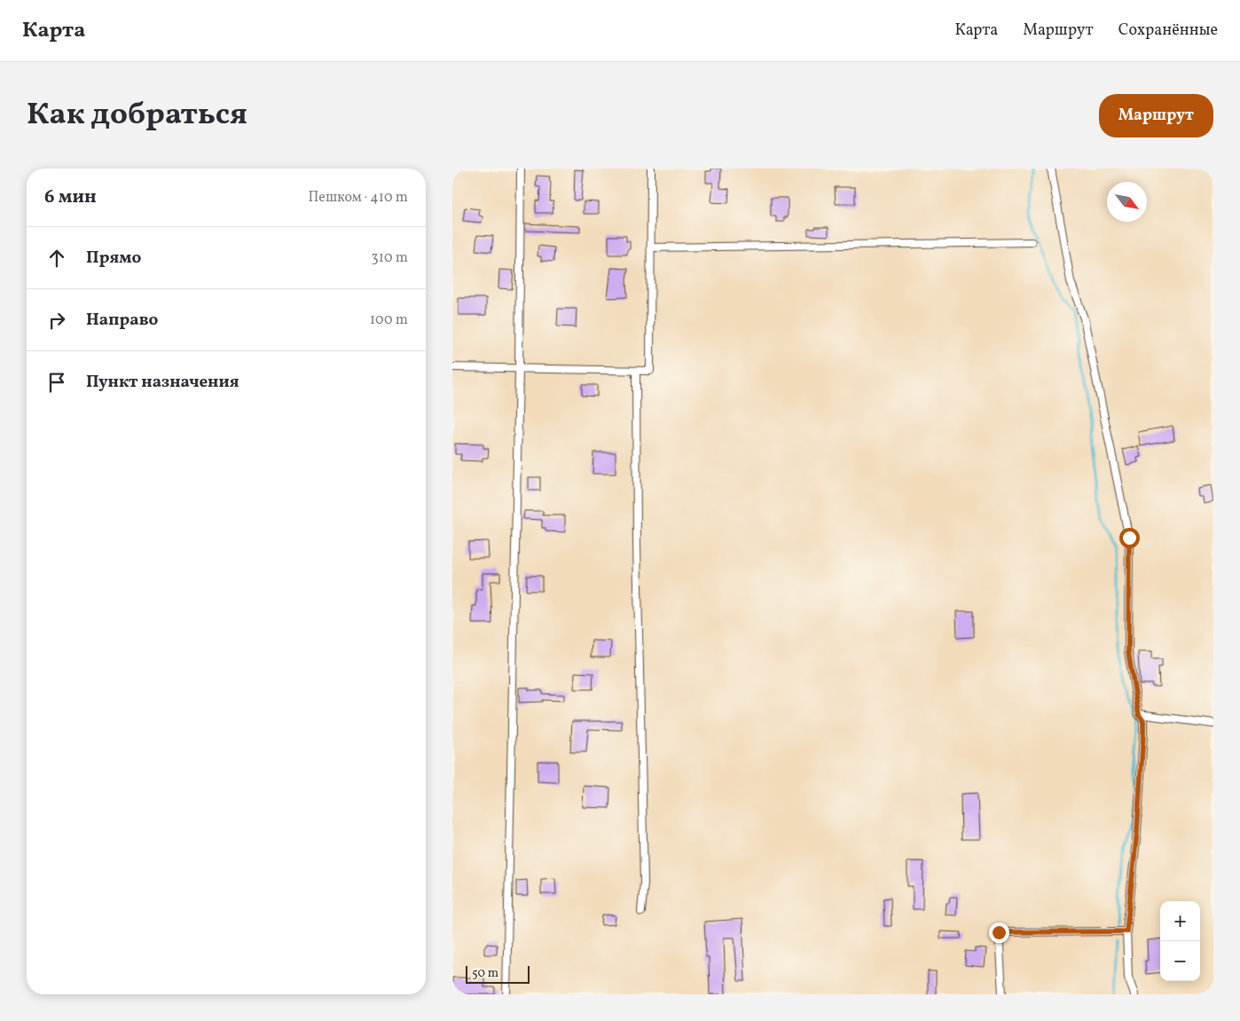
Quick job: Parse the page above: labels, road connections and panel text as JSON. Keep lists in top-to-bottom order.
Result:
{
  "scale_bar": "50 m",
  "north": "bottom right",
  "page": {
    "header": "Карта",
    "nav": ["Карта", "Маршрут", "Сохранённые"],
    "title": "Как добраться",
    "buttons": "Маршрут",
    "heading": ["6 мин", "Пешком · 410 m"],
    "list": [
      ["Прямо", "310 m"],
      ["Направо", "100 m"],
      "Пункт назначения"
    ],
    "map_buttons": ["+", "−"],
    "scale": "50 m"
  }
}
